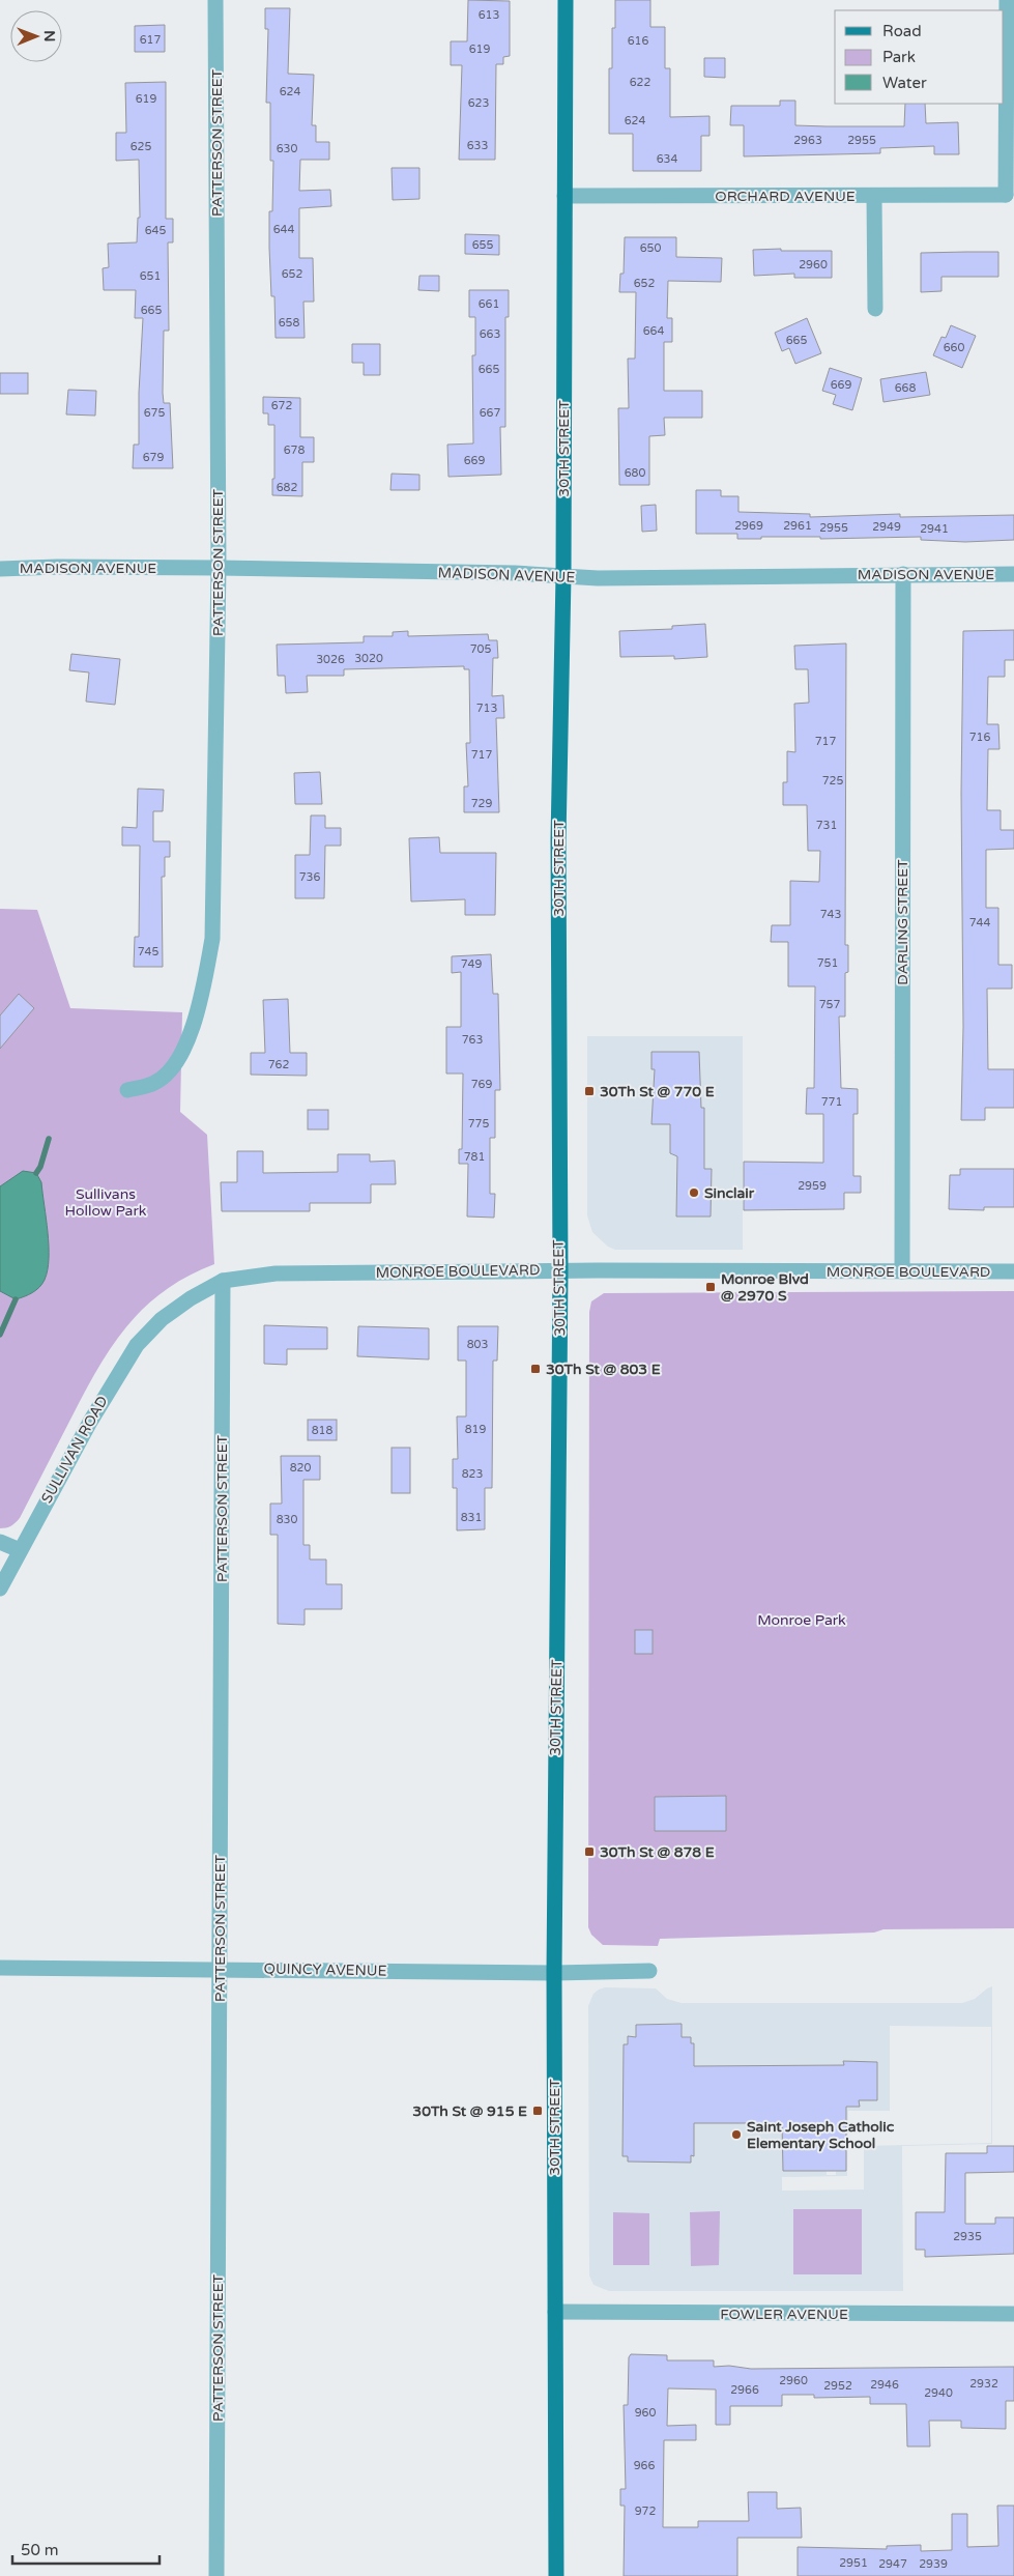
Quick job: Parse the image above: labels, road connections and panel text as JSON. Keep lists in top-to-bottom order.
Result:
{
  "streets": {
    "main road": ["30TH STREET"],
    "street": [
      "PATTERSON STREET",
      "ORCHARD AVENUE",
      "MADISON AVENUE",
      "DARLING STREET",
      "MONROE BOULEVARD",
      "SULLIVAN ROAD",
      "QUINCY AVENUE",
      "FOWLER AVENUE"
    ]
  },
  "crossings": [
    ["PATTERSON STREET", "MADISON AVENUE"],
    ["PATTERSON STREET", "MONROE BOULEVARD"],
    ["PATTERSON STREET", "QUINCY AVENUE"],
    ["ORCHARD AVENUE", "30TH STREET"],
    ["30TH STREET", "MADISON AVENUE"],
    ["30TH STREET", "MONROE BOULEVARD"],
    ["30TH STREET", "QUINCY AVENUE"],
    ["30TH STREET", "FOWLER AVENUE"],
    ["MADISON AVENUE", "DARLING STREET"],
    ["DARLING STREET", "MONROE BOULEVARD"],
    ["MONROE BOULEVARD", "SULLIVAN ROAD"]
  ],
  "parks": ["Sullivans Hollow Park", "Monroe Park"],
  "places": {
    "transit": [
      "30Th St @ 770 E",
      "Monroe Blvd @ 2970 S",
      "30Th St @ 803 E",
      "30Th St @ 878 E",
      "30Th St @ 915 E"
    ],
    "other": ["Sinclair", "Saint Joseph Catholic Elementary School"]
  },
  "house_numbers": [
    "613",
    "617",
    "616",
    "619",
    "622",
    "624",
    "619",
    "623",
    "624",
    "2963",
    "2955",
    "633",
    "625",
    "630",
    "634",
    "644",
    "645",
    "655",
    "650",
    "2960",
    "652",
    "651",
    "652",
    "661",
    "665",
    "658",
    "664",
    "663",
    "665",
    "660",
    "665",
    "669",
    "668",
    "672",
    "675",
    "667",
    "678",
    "679",
    "669",
    "680",
    "682",
    "2969",
    "2961",
    "2949",
    "2955",
    "2941",
    "705",
    "3020",
    "3026",
    "713",
    "716",
    "717",
    "717",
    "725",
    "729",
    "731",
    "736",
    "743",
    "744",
    "745",
    "751",
    "749",
    "757",
    "763",
    "762",
    "769",
    "771",
    "775",
    "781",
    "2959",
    "803",
    "819",
    "818",
    "820",
    "823",
    "831",
    "830",
    "2935",
    "2960",
    "2932",
    "2946",
    "2952",
    "2966",
    "2940",
    "960",
    "966",
    "972",
    "2951",
    "2947",
    "2939"
  ],
  "legend": ["Road", "Park", "Water"],
  "scale_bar": "50 m",
  "north": "right"
}
